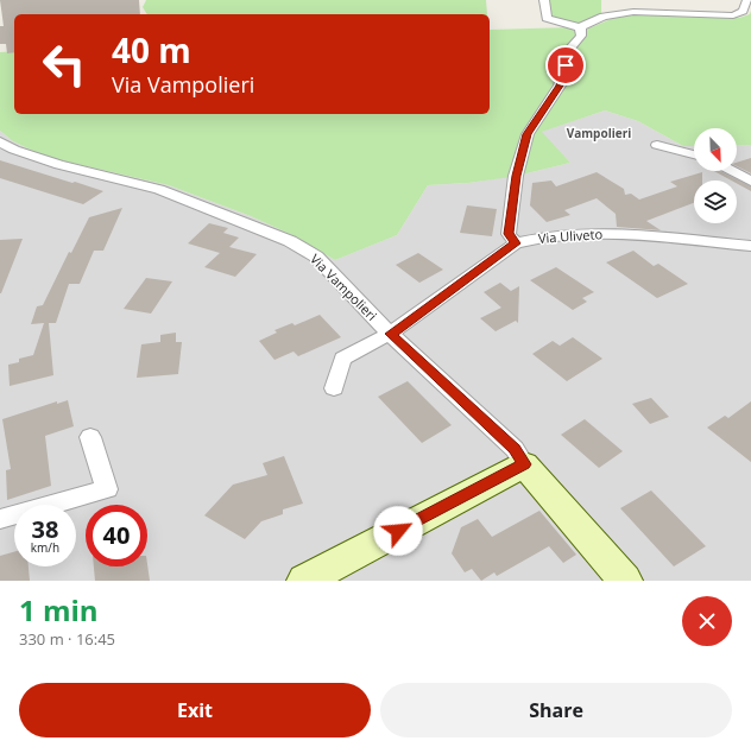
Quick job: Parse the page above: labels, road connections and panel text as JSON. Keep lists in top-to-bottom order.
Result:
{
  "streets": {
    "street": ["Via Uliveto", "Via Vampolieri"]
  },
  "crossings": [
    ["Via Uliveto", "Via Vampolieri"]
  ],
  "districts": ["Vampolieri"],
  "north": "bottom right",
  "page": {
    "turn": ["40 m", "Via Vampolieri"],
    "speed": "38 km/h",
    "limit": "40",
    "heading": ["1 min", "330 m · 16:45"],
    "buttons": ["Exit", "Share"]
  }
}
